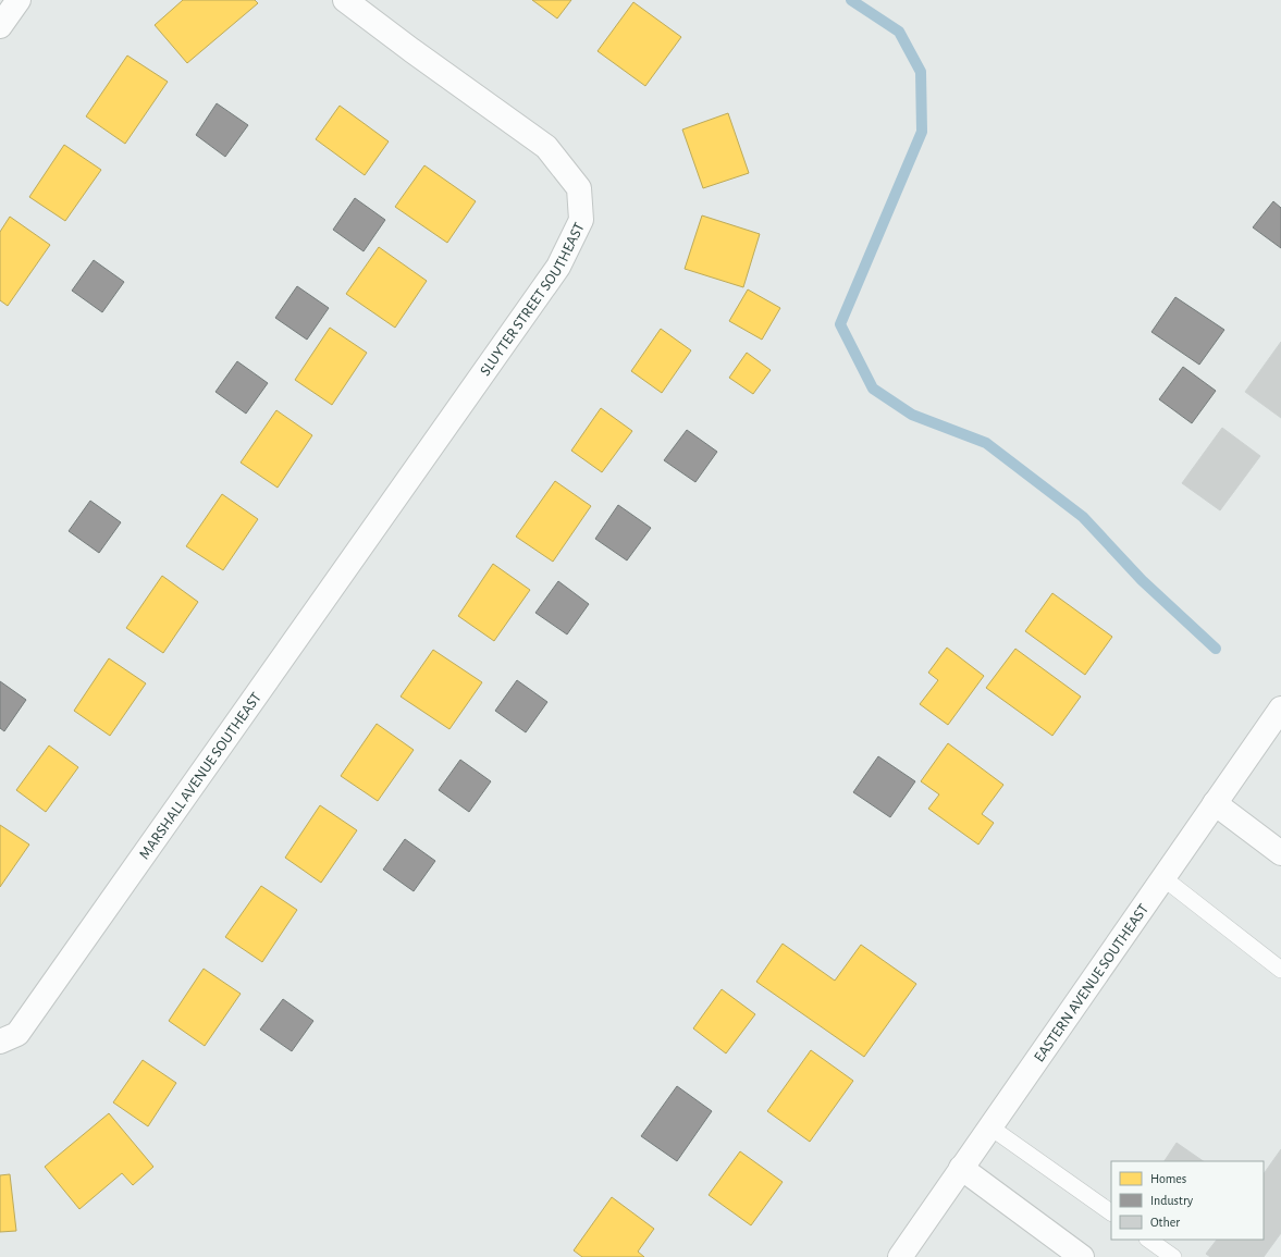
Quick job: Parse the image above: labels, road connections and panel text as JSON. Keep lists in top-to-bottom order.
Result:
{
  "streets": {
    "street": ["SLUYTER STREET SOUTHEAST", "MARSHALL AVENUE SOUTHEAST", "EASTERN AVENUE SOUTHEAST"]
  },
  "crossings": [
    ["SLUYTER STREET SOUTHEAST", "MARSHALL AVENUE SOUTHEAST"]
  ],
  "legend": ["Homes", "Industry", "Other"]
}
